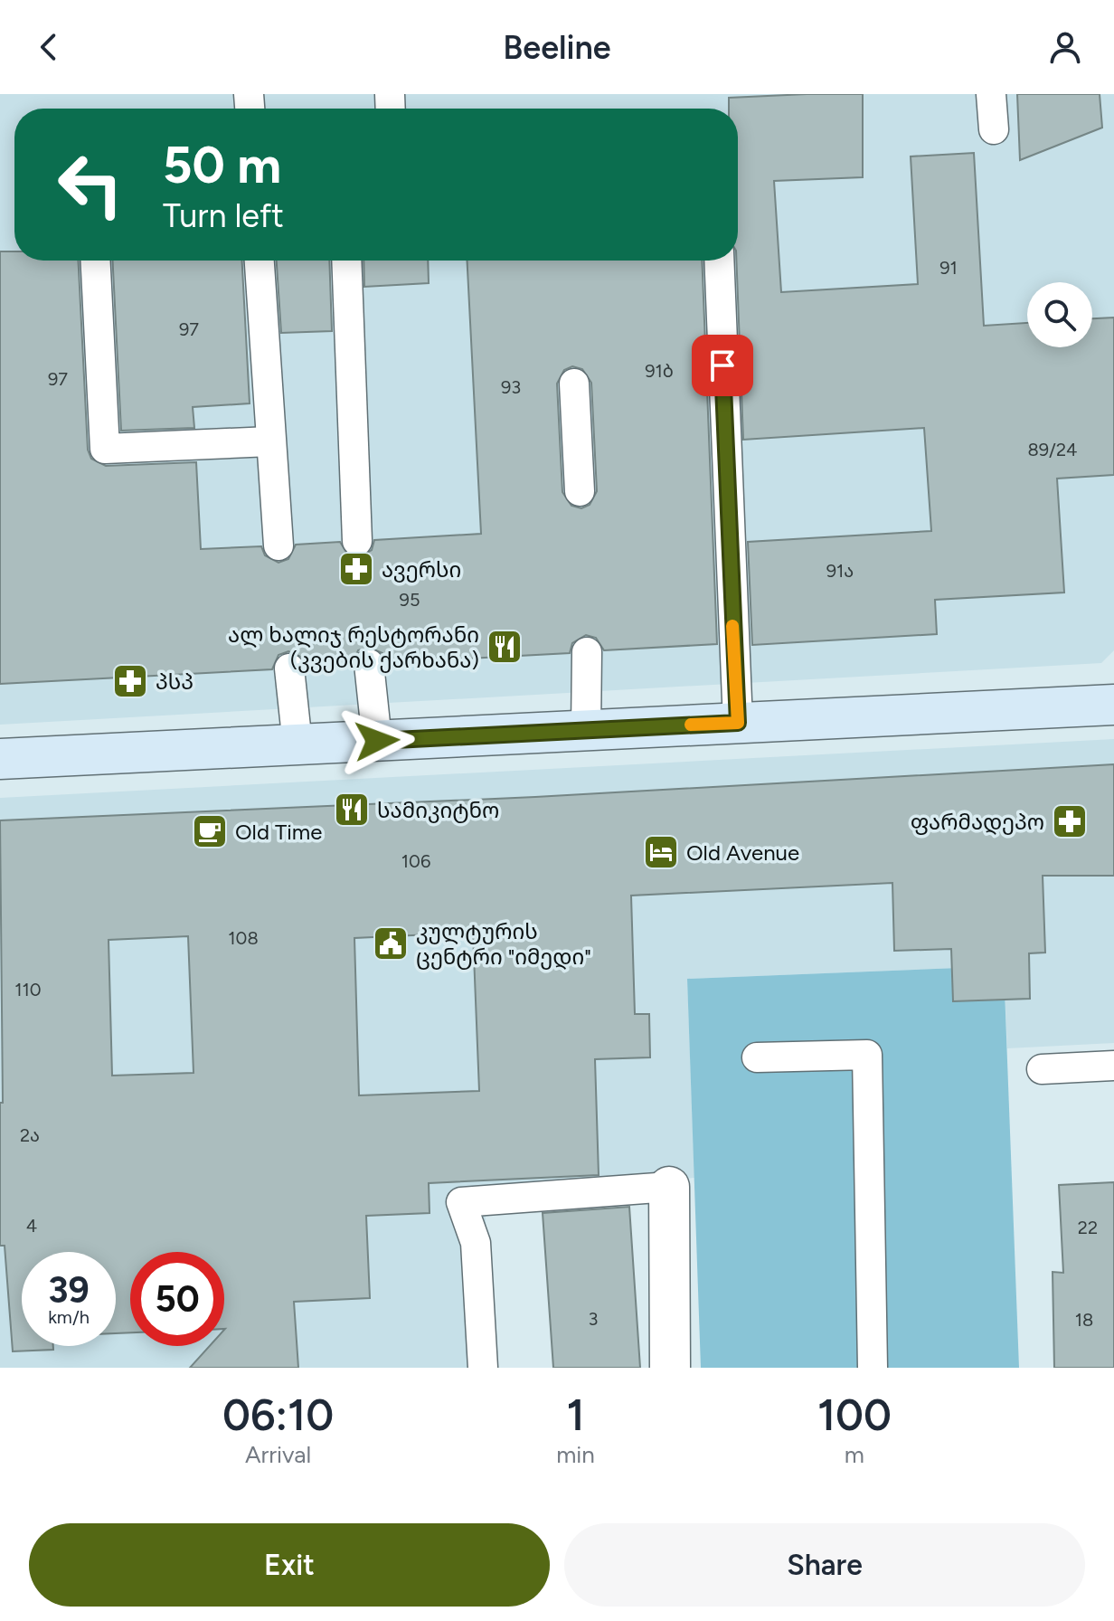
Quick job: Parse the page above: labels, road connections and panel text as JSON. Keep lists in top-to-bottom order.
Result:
{
  "places": {
    "pharmacy": ["ავერსი", "პსპ", "ფარმადეპო"],
    "restaurant": ["ალ ხალიჯ რესტორანი (კვების ქარხანა)", "სამიკიტნო"],
    "cafe": ["Old Time"],
    "hotel": ["Old Avenue"],
    "public building": ["კულტურის ცენტრი \"იმედი\""]
  },
  "house_numbers": [
    "91",
    "97",
    "91ბ",
    "97",
    "93",
    "89/24",
    "91ა",
    "95",
    "106",
    "108",
    "110",
    "2ა",
    "4",
    "22",
    "3",
    "18"
  ],
  "page": {
    "header": "Beeline",
    "turn": ["50 m", "Turn left"],
    "speed": "39 km/h",
    "limit": "50",
    "eta": [
      "06:10",
      "Arrival",
      "1",
      "min",
      "100",
      "m"
    ],
    "buttons": ["Exit", "Share"]
  }
}
